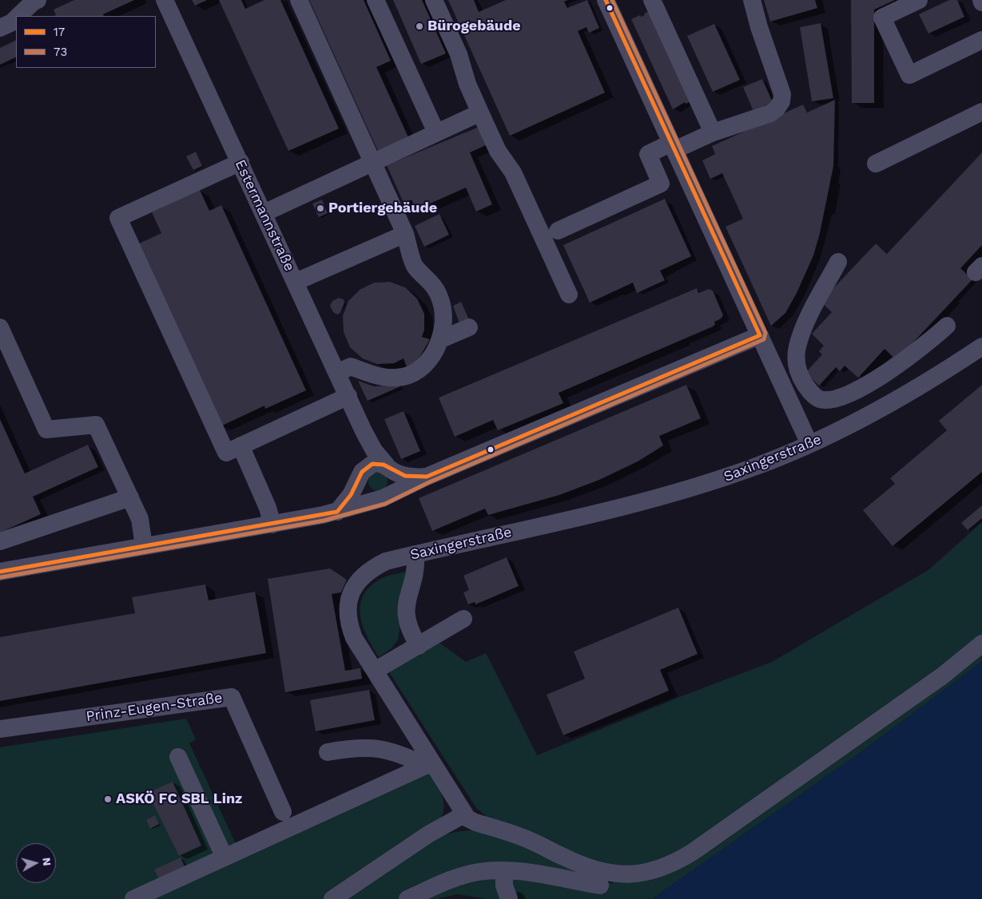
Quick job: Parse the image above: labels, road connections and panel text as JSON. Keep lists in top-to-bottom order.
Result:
{
  "streets": {
    "street": ["Estermannstraße", "Saxingerstraße", "Prinz-Eugen-Straße"]
  },
  "places": ["Bürogebäude", "Portiergebäude", "ASKÖ FC SBL Linz"],
  "lines": ["transit line 17", "transit line 73"],
  "legend": ["17", "73"],
  "north": "right"
}
